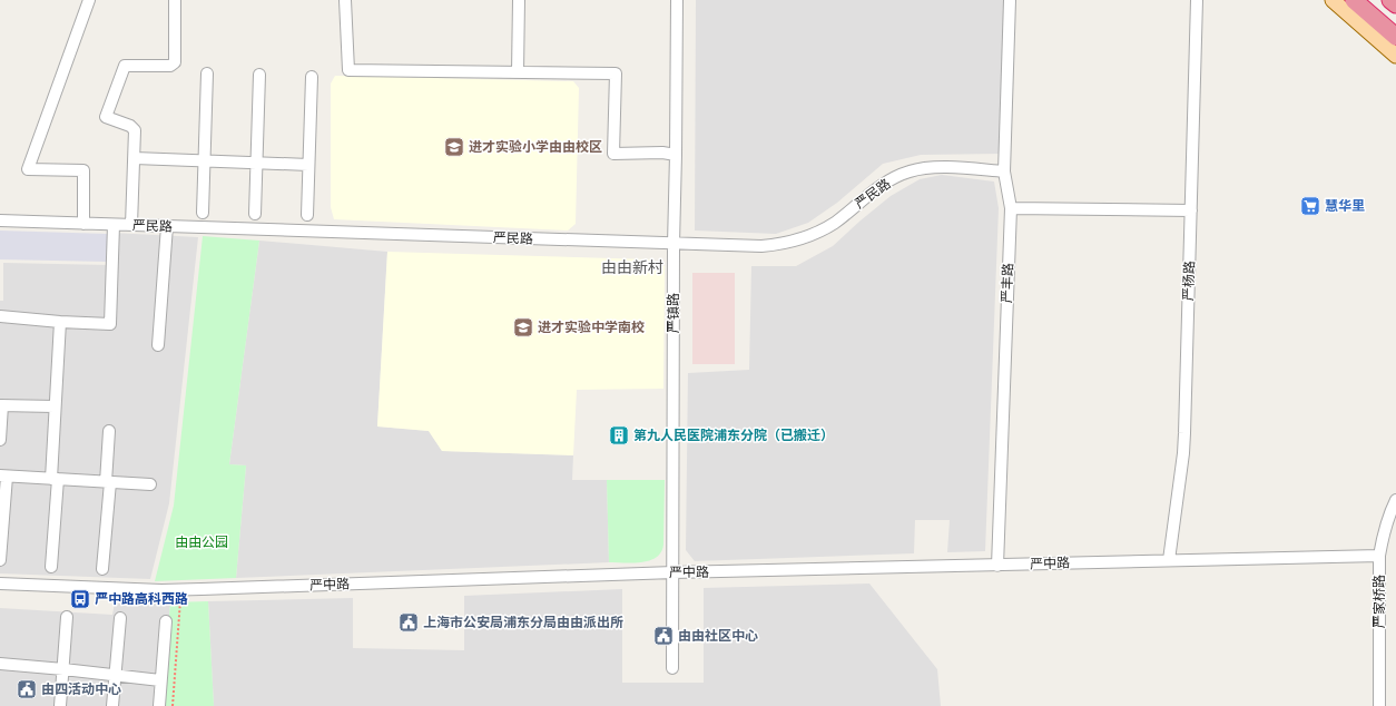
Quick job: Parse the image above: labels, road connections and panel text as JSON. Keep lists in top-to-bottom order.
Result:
{
  "streets": {
    "street": [
      "严民路",
      "严杨路",
      "严丰路",
      "严镇路",
      "严中路",
      "严家桥路"
    ]
  },
  "crossings": [
    ["严民路", "严丰路"],
    ["严民路", "严镇路"],
    ["严杨路", "严中路"],
    ["严丰路", "严中路"],
    ["严镇路", "严中路"],
    ["严中路", "严家桥路"]
  ],
  "districts": ["由由新村"],
  "parks": ["由由公园"],
  "places": {
    "school or university": ["进才实验小学由由校区", "进才实验中学南校"],
    "supermarket": ["慧华里"],
    "building": ["第九人民医院浦东分院（已搬迁）"],
    "bus stop": ["严中路高科西路"],
    "public building": ["上海市公安局浦东分局由由派出所", "由由社区中心", "由四活动中心"]
  }
}
